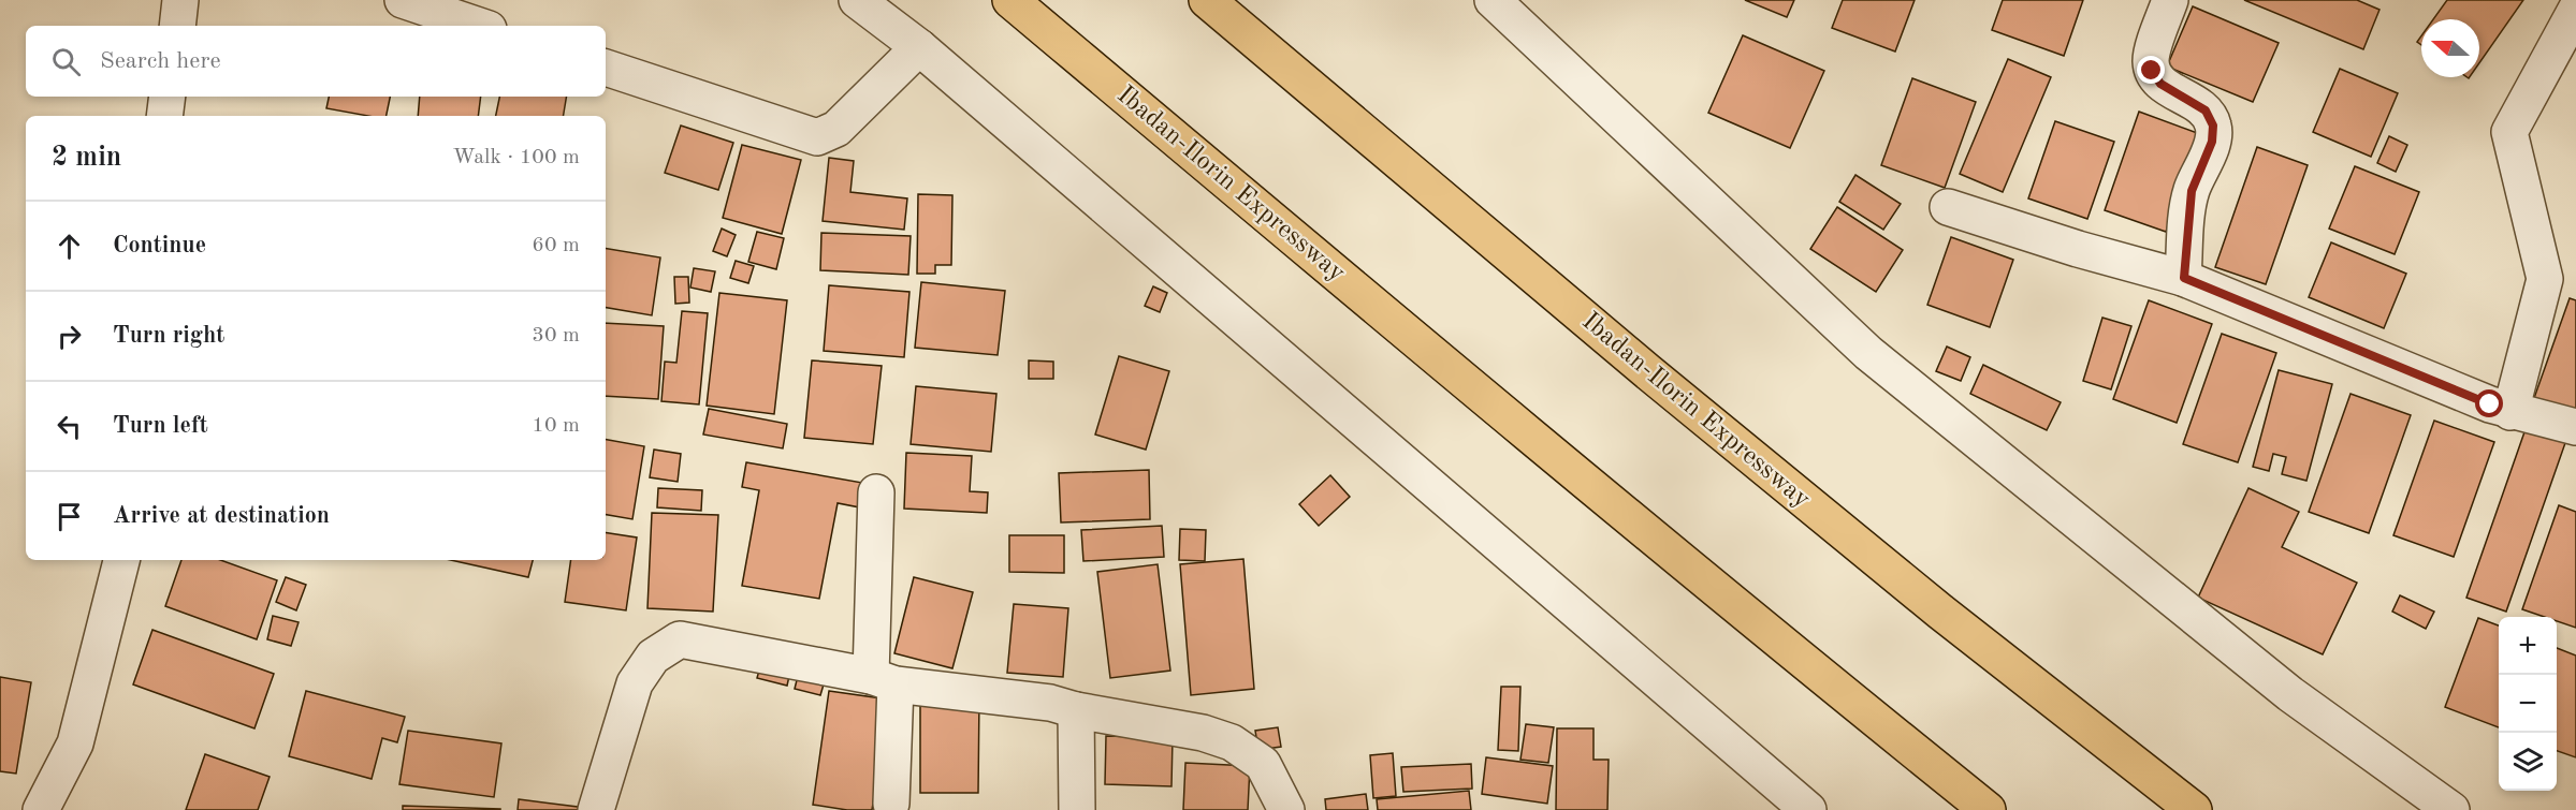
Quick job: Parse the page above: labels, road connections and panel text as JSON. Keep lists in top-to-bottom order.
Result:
{
  "streets": {
    "highway": ["Ibadan-Ilorin Expressway"]
  },
  "north": "left",
  "page": {
    "search": "Search here",
    "heading": ["2 min", "Walk · 100 m"],
    "list": [
      ["Continue", "60 m"],
      ["Turn right", "30 m"],
      ["Turn left", "10 m"],
      "Arrive at destination"
    ],
    "map_buttons": ["+", "−"]
  }
}
